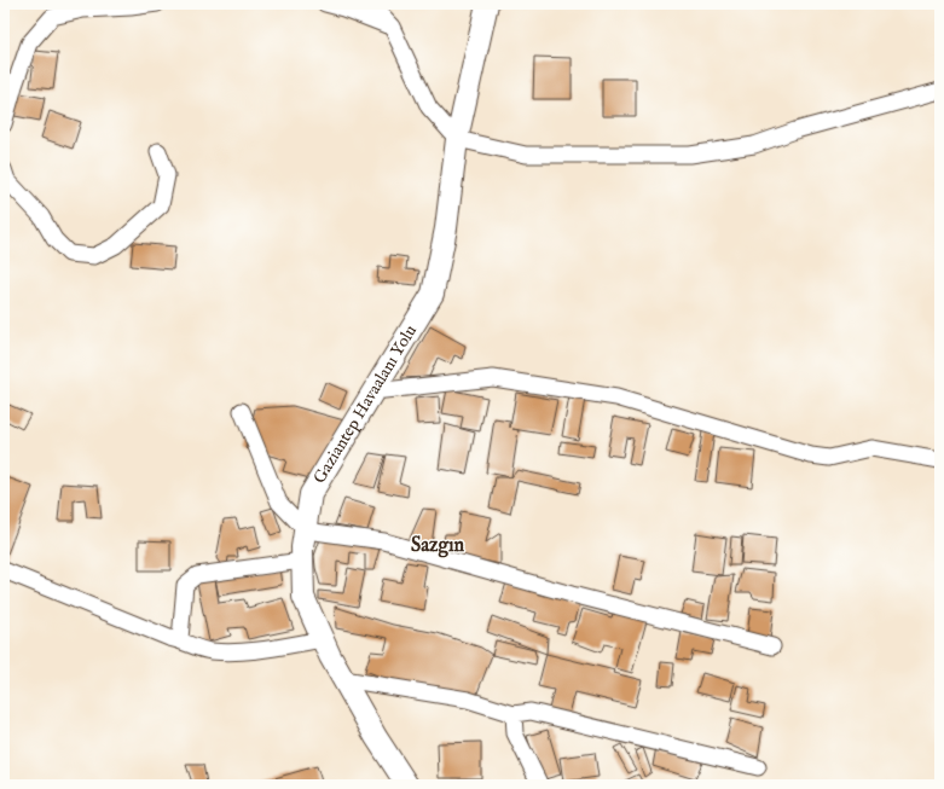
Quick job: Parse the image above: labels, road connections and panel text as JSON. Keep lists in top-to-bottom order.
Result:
{
  "streets": {
    "main road": ["Gaziantep Havaalanı Yolu"]
  },
  "districts": ["Sazgın"]
}
